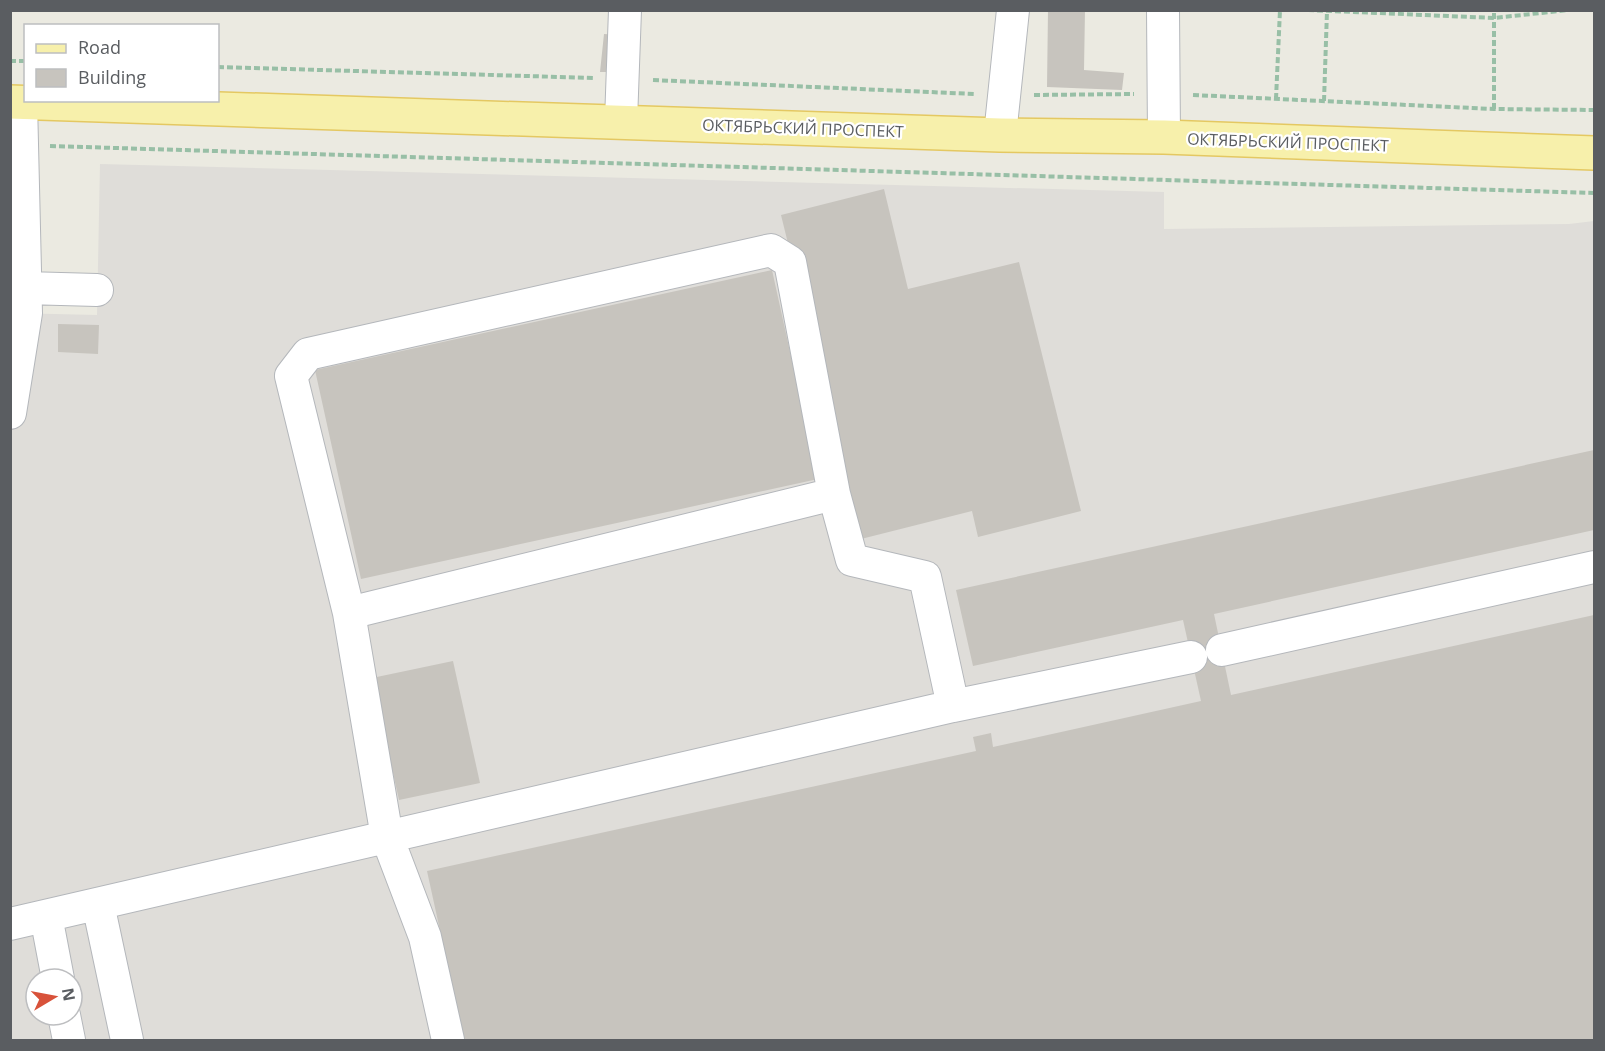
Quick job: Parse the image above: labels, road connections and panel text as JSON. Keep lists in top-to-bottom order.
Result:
{
  "streets": {
    "main road": ["ОКТЯБРЬСКИЙ ПРОСПЕКТ"]
  },
  "legend": ["Road", "Building"],
  "north": "right"
}
